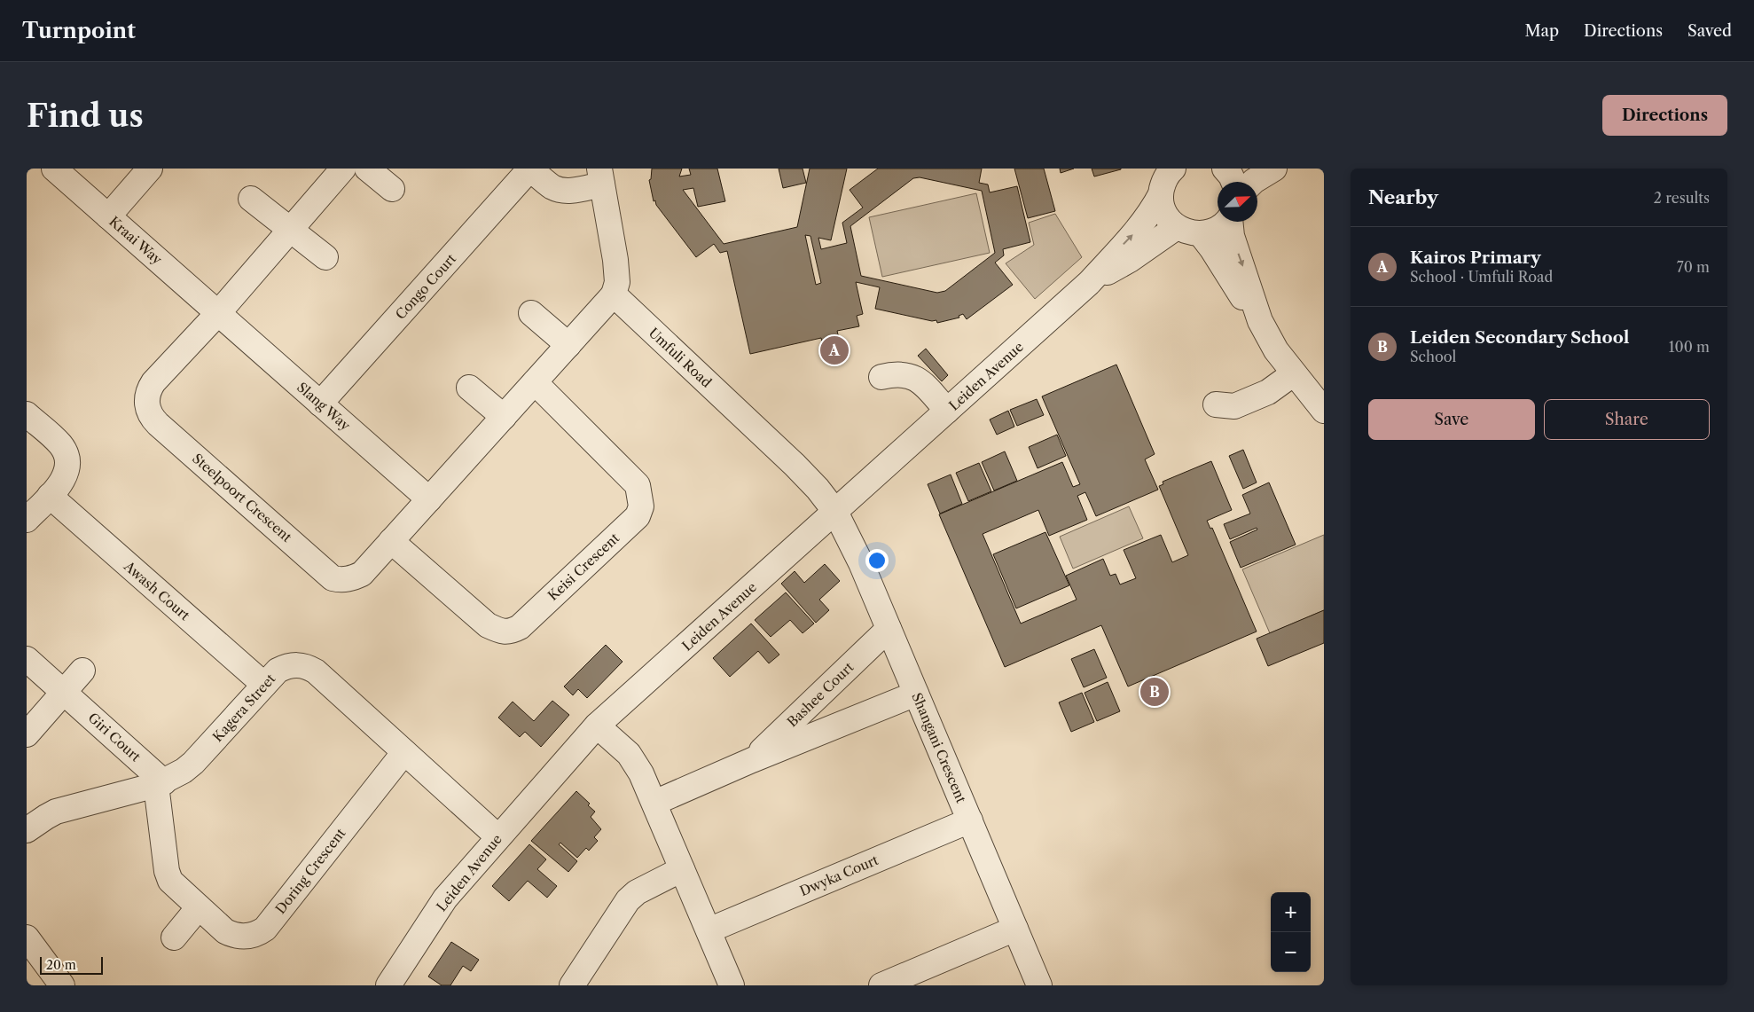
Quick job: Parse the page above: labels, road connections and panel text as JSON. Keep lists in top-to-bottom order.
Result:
{
  "streets": {
    "street": [
      "Kraai Way",
      "Congo Court",
      "Umfuli Road",
      "Leiden Avenue",
      "Slang Way",
      "Steelpoort Crescent",
      "Keisi Crescent",
      "Awash Court",
      "Bashee Court",
      "Kagera Street",
      "Giri Court",
      "Shangani Crescent",
      "Doring Crescent",
      "Dwyka Court"
    ]
  },
  "crossings": [
    ["Kraai Way", "Slang Way"],
    ["Kraai Way", "Steelpoort Crescent"],
    ["Congo Court", "Slang Way"],
    ["Umfuli Road", "Leiden Avenue"],
    ["Umfuli Road", "Steelpoort Crescent"],
    ["Umfuli Road", "Shangani Crescent"],
    ["Leiden Avenue", "Kagera Street"],
    ["Leiden Avenue", "Shangani Crescent"],
    ["Slang Way", "Steelpoort Crescent"],
    ["Steelpoort Crescent", "Keisi Crescent"],
    ["Awash Court", "Kagera Street"],
    ["Bashee Court", "Shangani Crescent"],
    ["Kagera Street", "Giri Court"],
    ["Kagera Street", "Doring Crescent"],
    ["Giri Court", "Doring Crescent"],
    ["Shangani Crescent", "Dwyka Court"]
  ],
  "scale_bar": "20 m",
  "north": "top right",
  "page": {
    "header": "Turnpoint",
    "nav": ["Map", "Directions", "Saved"],
    "buttons": [
      "Directions",
      ["Save", "Share"]
    ],
    "title": "Find us",
    "heading": ["Nearby", "2 results"],
    "list": [
      {
        "mark": "A",
        "name": "Kairos Primary",
        "note": "School · Umfuli Road",
        "value": "70 m"
      },
      {
        "mark": "B",
        "name": "Leiden Secondary School",
        "note": "School",
        "value": "100 m"
      }
    ],
    "pins": ["A", "B"],
    "map_buttons": ["+", "−"],
    "scale": "20 m"
  }
}
